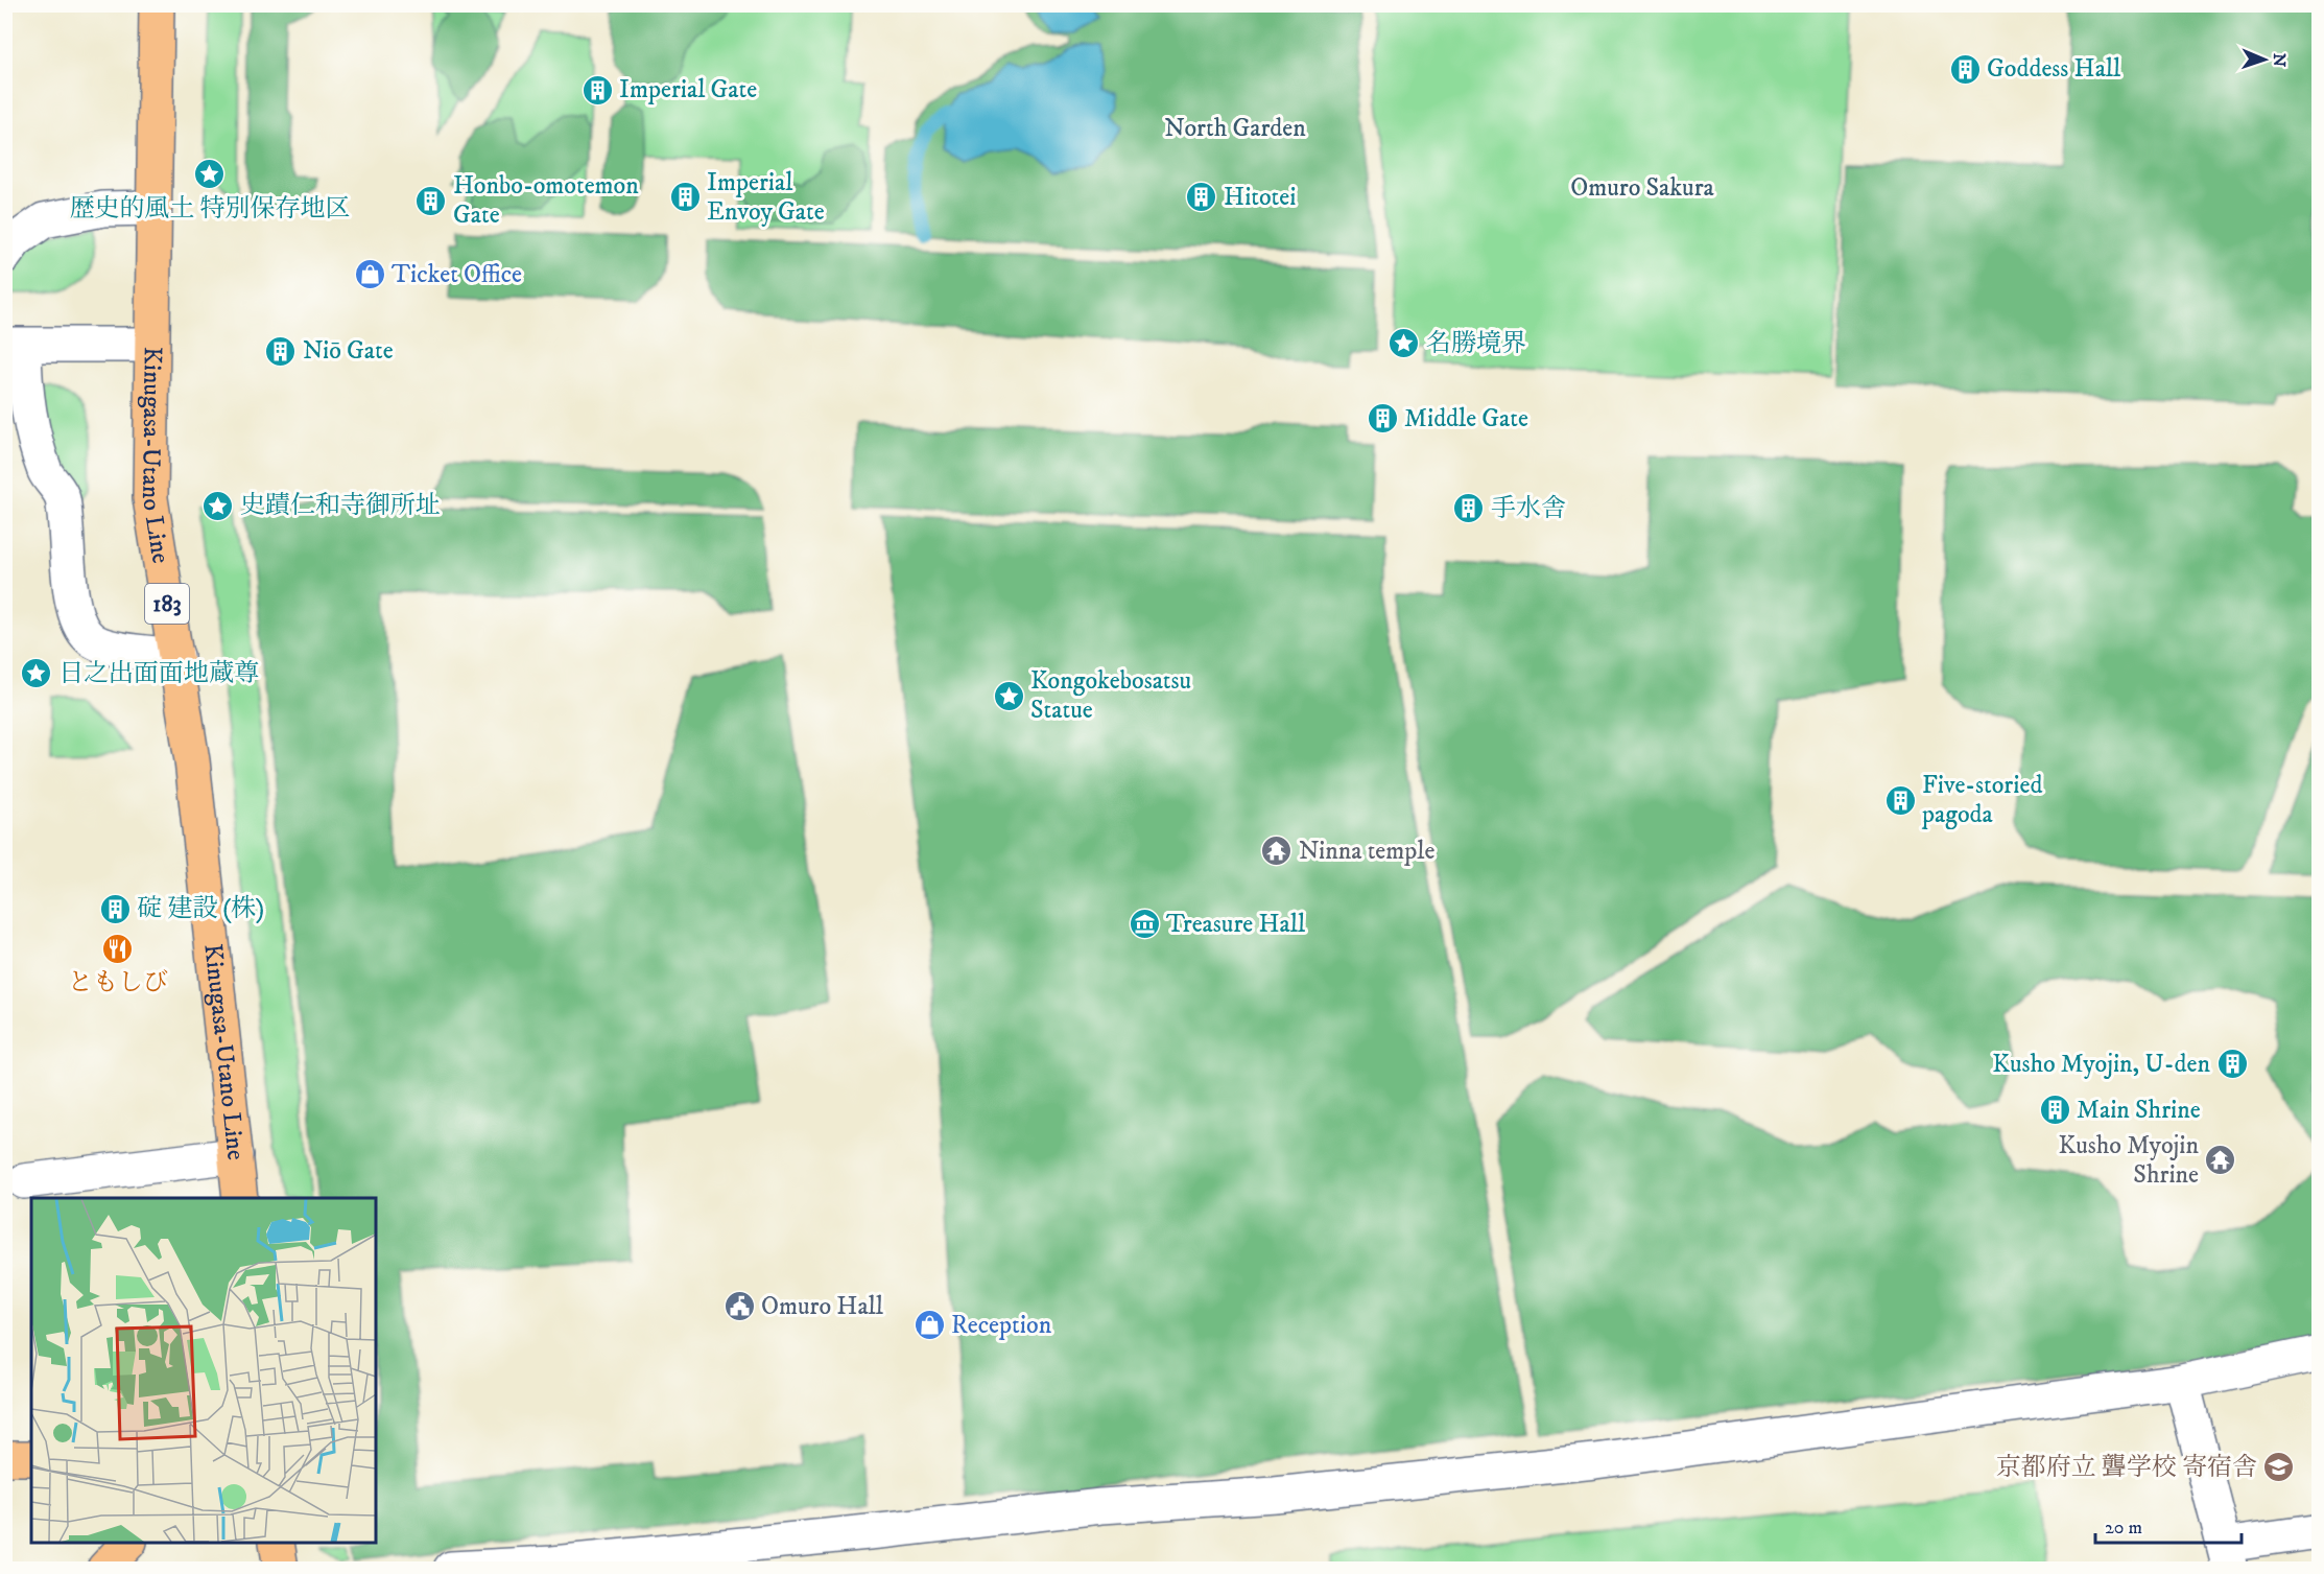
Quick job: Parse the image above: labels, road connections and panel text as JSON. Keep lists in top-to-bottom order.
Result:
{
  "streets": {
    "main road": ["Kinugasa-Utano Line", "183"]
  },
  "parks": ["North Garden", "Omuro Sakura"],
  "places": {
    "building": [
      "Goddess Hall",
      "Imperial Gate",
      "Imperial Envoy Gate",
      "Hitotei",
      "Honbo-omotemon Gate",
      "Niō Gate",
      "Middle Gate",
      "手水舎",
      "Five-storied pagoda",
      "碇 建設 (株)",
      "Kusho Myojin, U-den",
      "Main Shrine"
    ],
    "place": [
      "歴史的風土 特別保存地区",
      "名勝境界",
      "史蹟仁和寺御所址",
      "日之出面面地蔵尊",
      "Kongokebosatsu Statue"
    ],
    "shop": ["Ticket Office", "Reception"],
    "temple": ["Ninna temple", "Kusho Myojin Shrine"],
    "museum": ["Treasure Hall"],
    "restaurant": ["ともしび"],
    "public building": ["Omuro Hall"],
    "school or university": ["京都府立 聾学校 寄宿舎"]
  },
  "scale_bar": "20 m",
  "north": "right"
}
